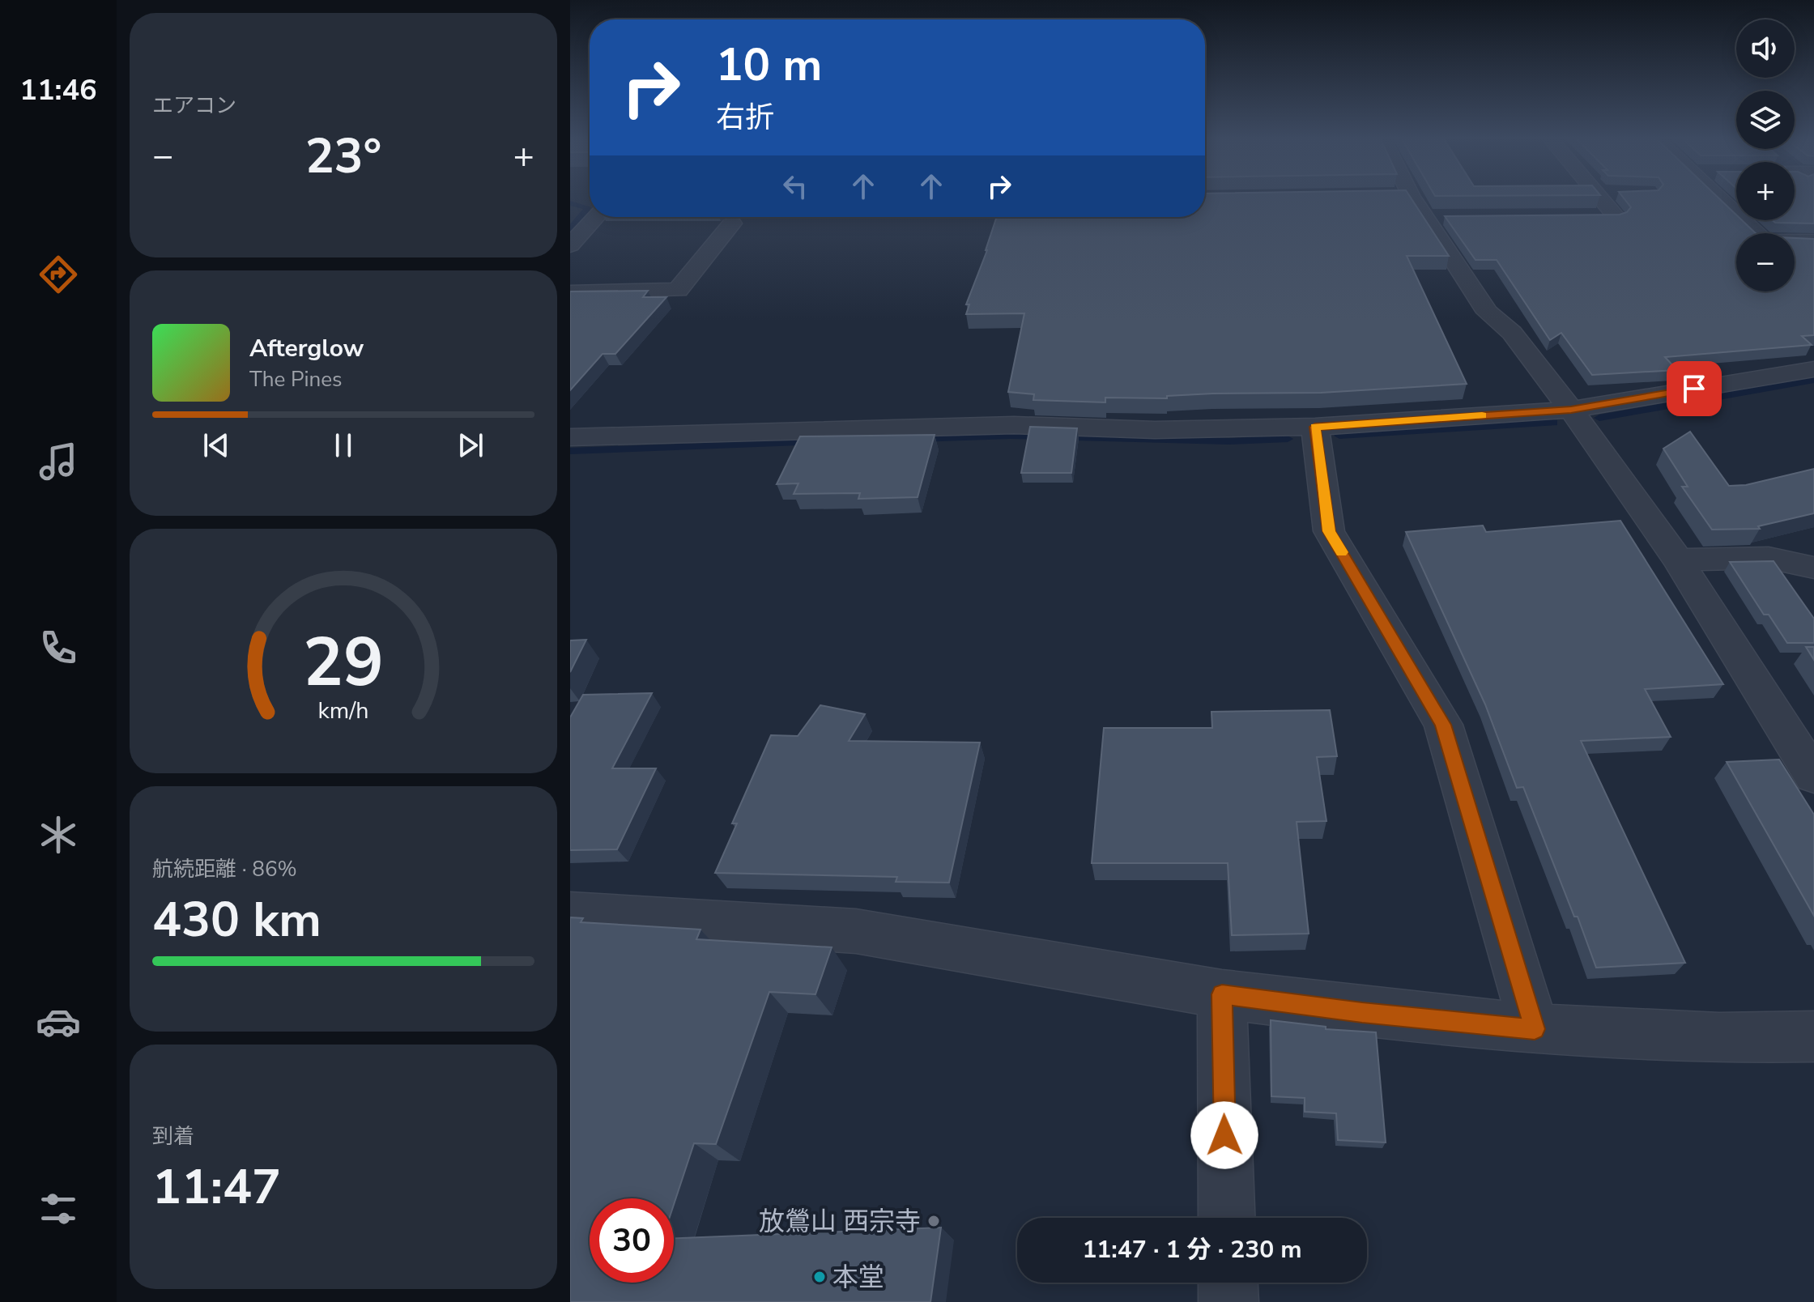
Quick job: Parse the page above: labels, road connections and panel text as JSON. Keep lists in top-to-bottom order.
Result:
{
  "places": ["放鶯山 西宗寺", "本堂"],
  "page": {
    "tabs": "11:46",
    "tile": [
      "エアコン",
      ["航続距離 · 86%", "430 km"],
      ["到着", "11:47"]
    ],
    "map_buttons": ["+", "−"],
    "turn": ["10 m", "右折"],
    "heat": ["−", "23°", "+"],
    "song": ["Afterglow", "The Pines"],
    "limit": "30",
    "trip": "11:47 · 1 分 · 230 m",
    "gauge": ["29", "km/h"]
  }
}
